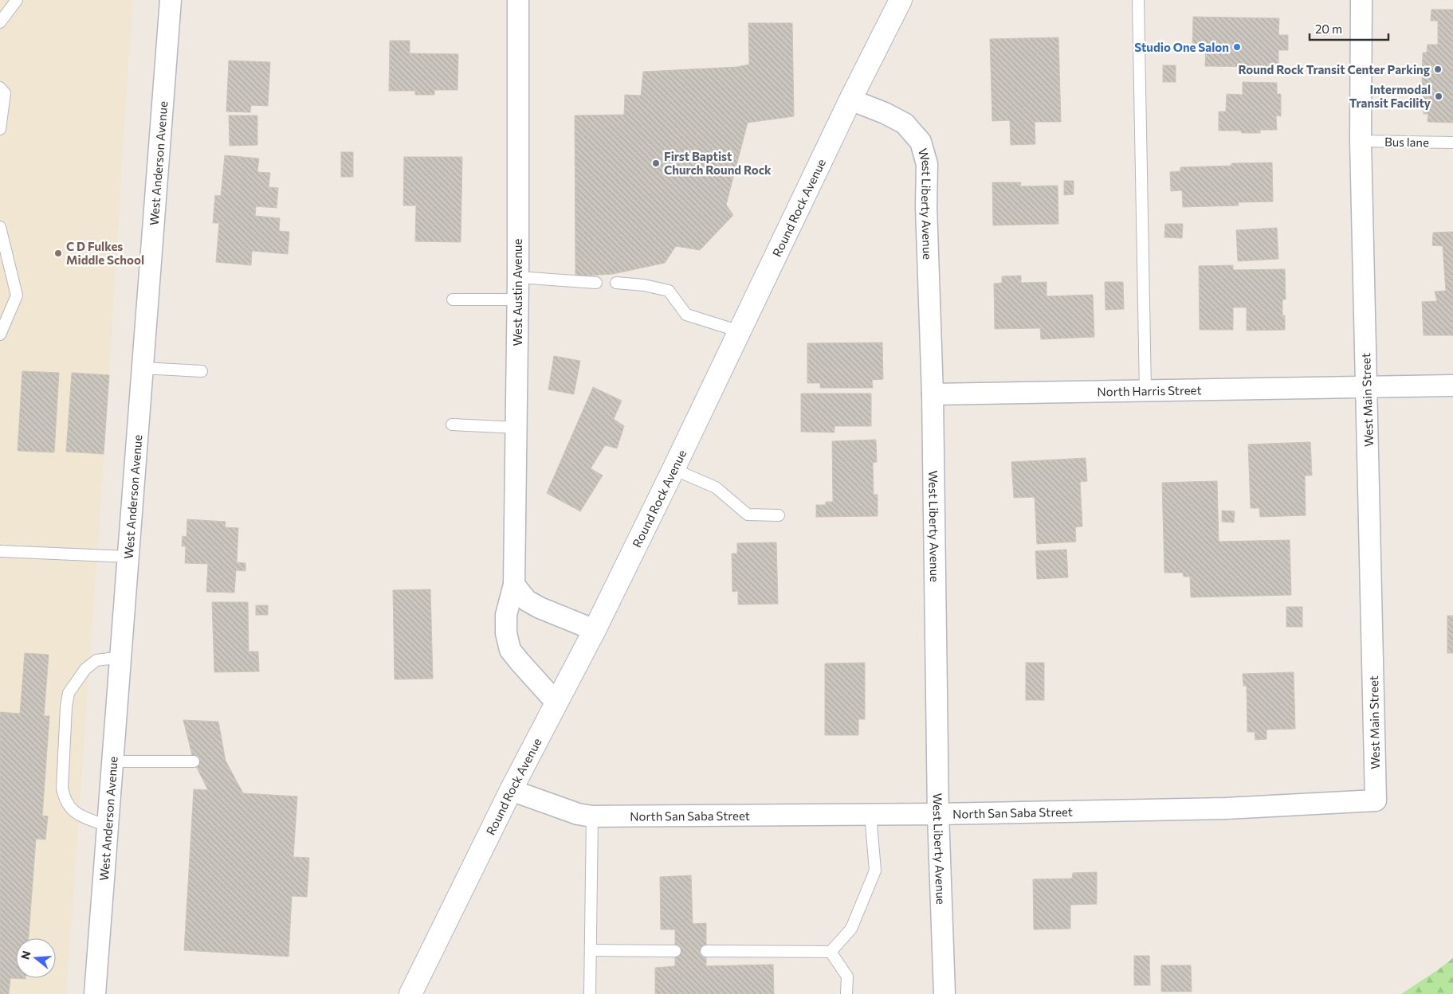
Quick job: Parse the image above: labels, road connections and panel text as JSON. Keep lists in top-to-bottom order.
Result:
{
  "streets": {
    "street": [
      "West Anderson Avenue",
      "West Liberty Avenue",
      "Round Rock Avenue",
      "West Austin Avenue",
      "North Harris Street",
      "West Main Street",
      "North San Saba Street"
    ],
    "lane": ["Bus lane"]
  },
  "crossings": [
    ["Bus lane", "West Main Street"],
    ["West Liberty Avenue", "Round Rock Avenue"],
    ["West Liberty Avenue", "North Harris Street"],
    ["West Liberty Avenue", "North San Saba Street"],
    ["Round Rock Avenue", "West Austin Avenue"],
    ["Round Rock Avenue", "North San Saba Street"],
    ["North Harris Street", "West Main Street"],
    ["West Main Street", "North San Saba Street"]
  ],
  "places": [
    "Studio One Salon",
    "Round Rock Transit Center Parking",
    "Intermodal Transit Facility",
    "First Baptist Church Round Rock",
    "C D Fulkes Middle School"
  ],
  "scale_bar": "20 m",
  "north": "left"
}
